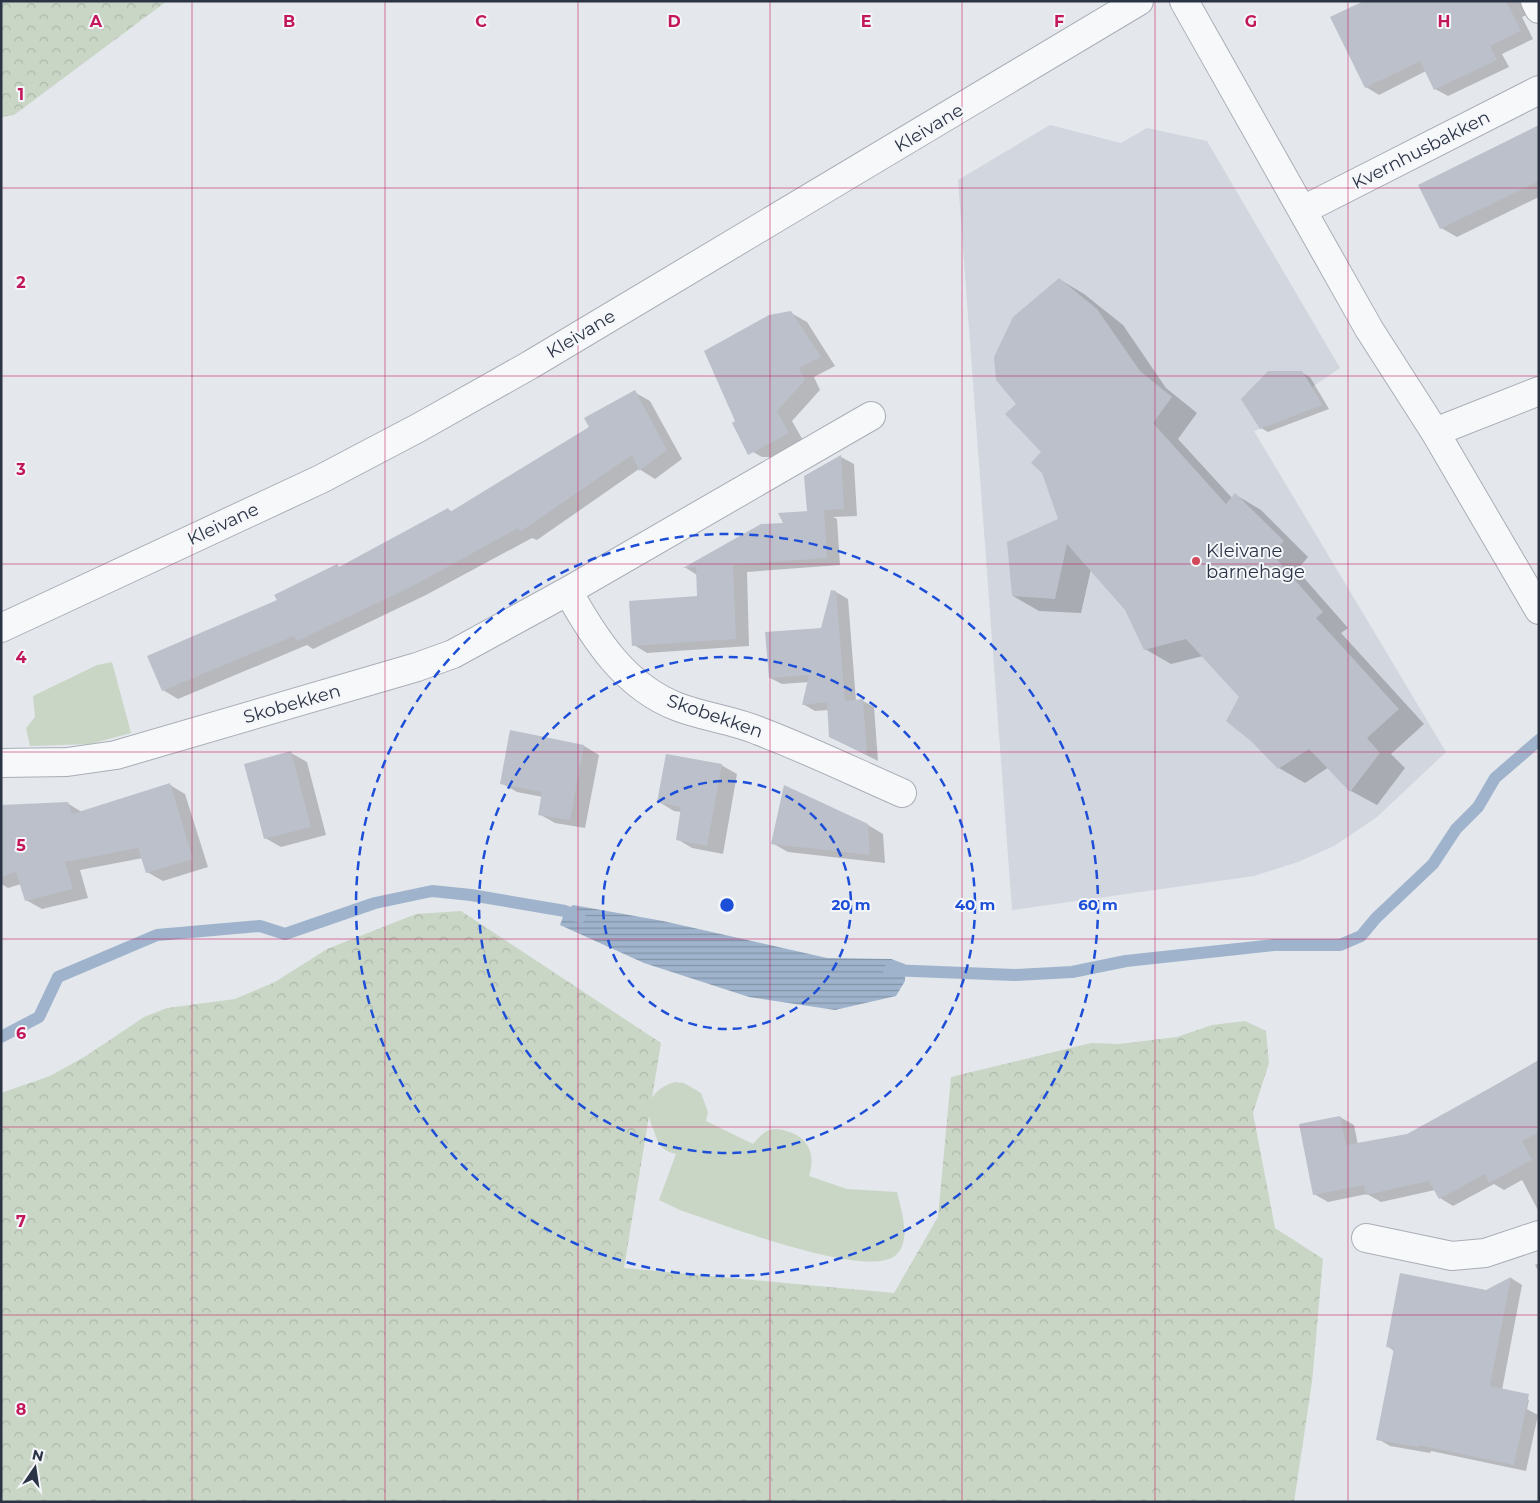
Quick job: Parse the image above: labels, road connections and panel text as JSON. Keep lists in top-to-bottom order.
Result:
{
  "streets": {
    "street": ["Kleivane", "Kvernhusbakken", "Skobekken"]
  },
  "places": ["Kleivane barnehage"],
  "north": "top",
  "grid": {
    "columns": [
      "A",
      "B",
      "C",
      "D",
      "E",
      "F",
      "G",
      "H"
    ],
    "rows": [
      "1",
      "2",
      "3",
      "4",
      "5",
      "6",
      "7",
      "8"
    ]
  },
  "rings": ["20 m", "40 m", "60 m"]
}
